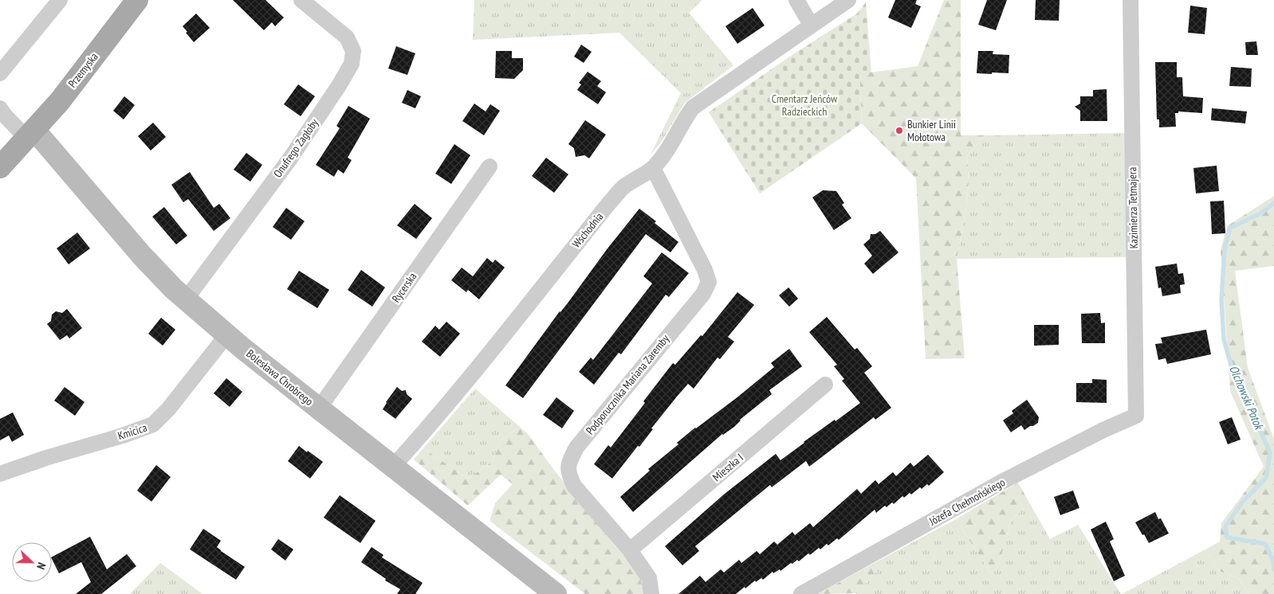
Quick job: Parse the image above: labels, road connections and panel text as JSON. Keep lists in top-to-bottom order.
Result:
{
  "streets": {
    "main road": ["Przemyska"],
    "street": [
      "Onufrego Zagłoby",
      "Kazimierza Tetmajera",
      "Wschodnia",
      "Rycerska",
      "Bolesława Chrobrego",
      "Podporucznika Mariana Zaremby",
      "Kmicica",
      "Mieszka I",
      "Józefa Chełmońskiego"
    ]
  },
  "crossings": [
    ["Przemyska", "Bolesława Chrobrego"],
    ["Onufrego Zagłoby", "Bolesława Chrobrego"],
    ["Kazimierza Tetmajera", "Józefa Chełmońskiego"],
    ["Wschodnia", "Bolesława Chrobrego"],
    ["Wschodnia", "Podporucznika Mariana Zaremby"],
    ["Rycerska", "Bolesława Chrobrego"],
    ["Bolesława Chrobrego", "Kmicica"],
    ["Podporucznika Mariana Zaremby", "Mieszka I"]
  ],
  "water": ["Olchowski Potok"],
  "parks": ["Cmentarz Jeńców Radzieckich"],
  "places": ["Bunkier Linii Mołotowa"],
  "north": "right"
}
